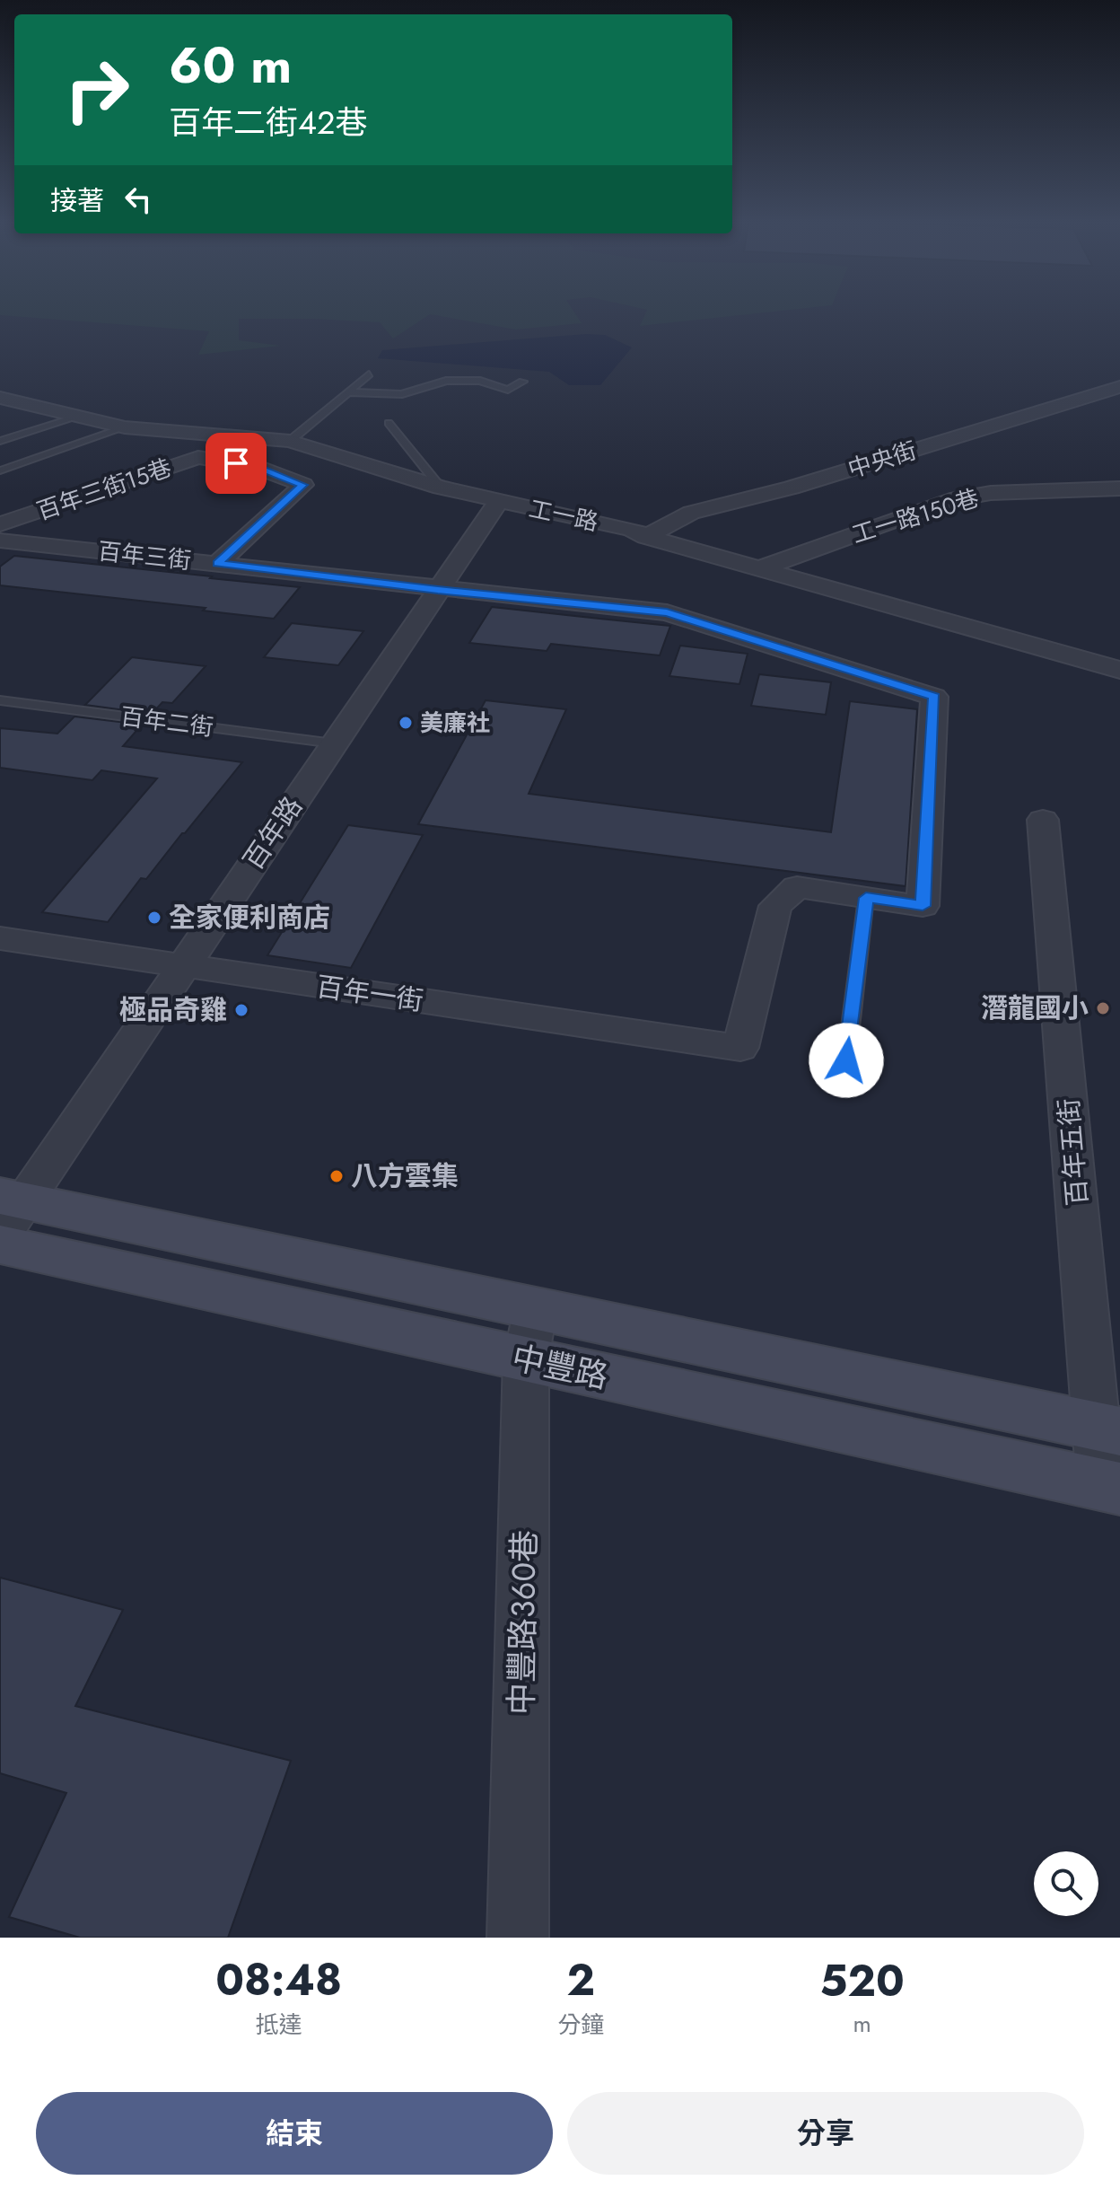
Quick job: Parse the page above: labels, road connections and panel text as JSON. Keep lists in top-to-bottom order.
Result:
{
  "streets": {
    "main road": ["中豐路"],
    "street": [
      "中央街",
      "百年三街15巷",
      "工一路",
      "工一路150巷",
      "百年三街",
      "百年路",
      "百年一街",
      "百年五街",
      "中豐路360巷"
    ],
    "lane": ["百年二街"]
  },
  "crossings": [
    ["中央街", "工一路"],
    ["百年三街15巷", "百年三街"],
    ["工一路", "工一路150巷"],
    ["工一路", "百年路"],
    ["百年三街", "百年路"],
    ["百年三街", "百年一街"],
    ["百年二街", "百年路"],
    ["百年路", "百年一街"],
    ["百年路", "中豐路"],
    ["百年五街", "中豐路"],
    ["中豐路", "中豐路360巷"]
  ],
  "places": [
    "美廉社",
    "全家便利商店",
    "潛龍國小",
    "極品奇雞",
    "八方雲集"
  ],
  "page": {
    "turn": ["60 m", "百年二街42巷"],
    "then": "接著",
    "eta": [
      "08:48",
      "抵達",
      "2",
      "分鐘",
      "520",
      "m"
    ],
    "buttons": ["結束", "分享"]
  }
}
